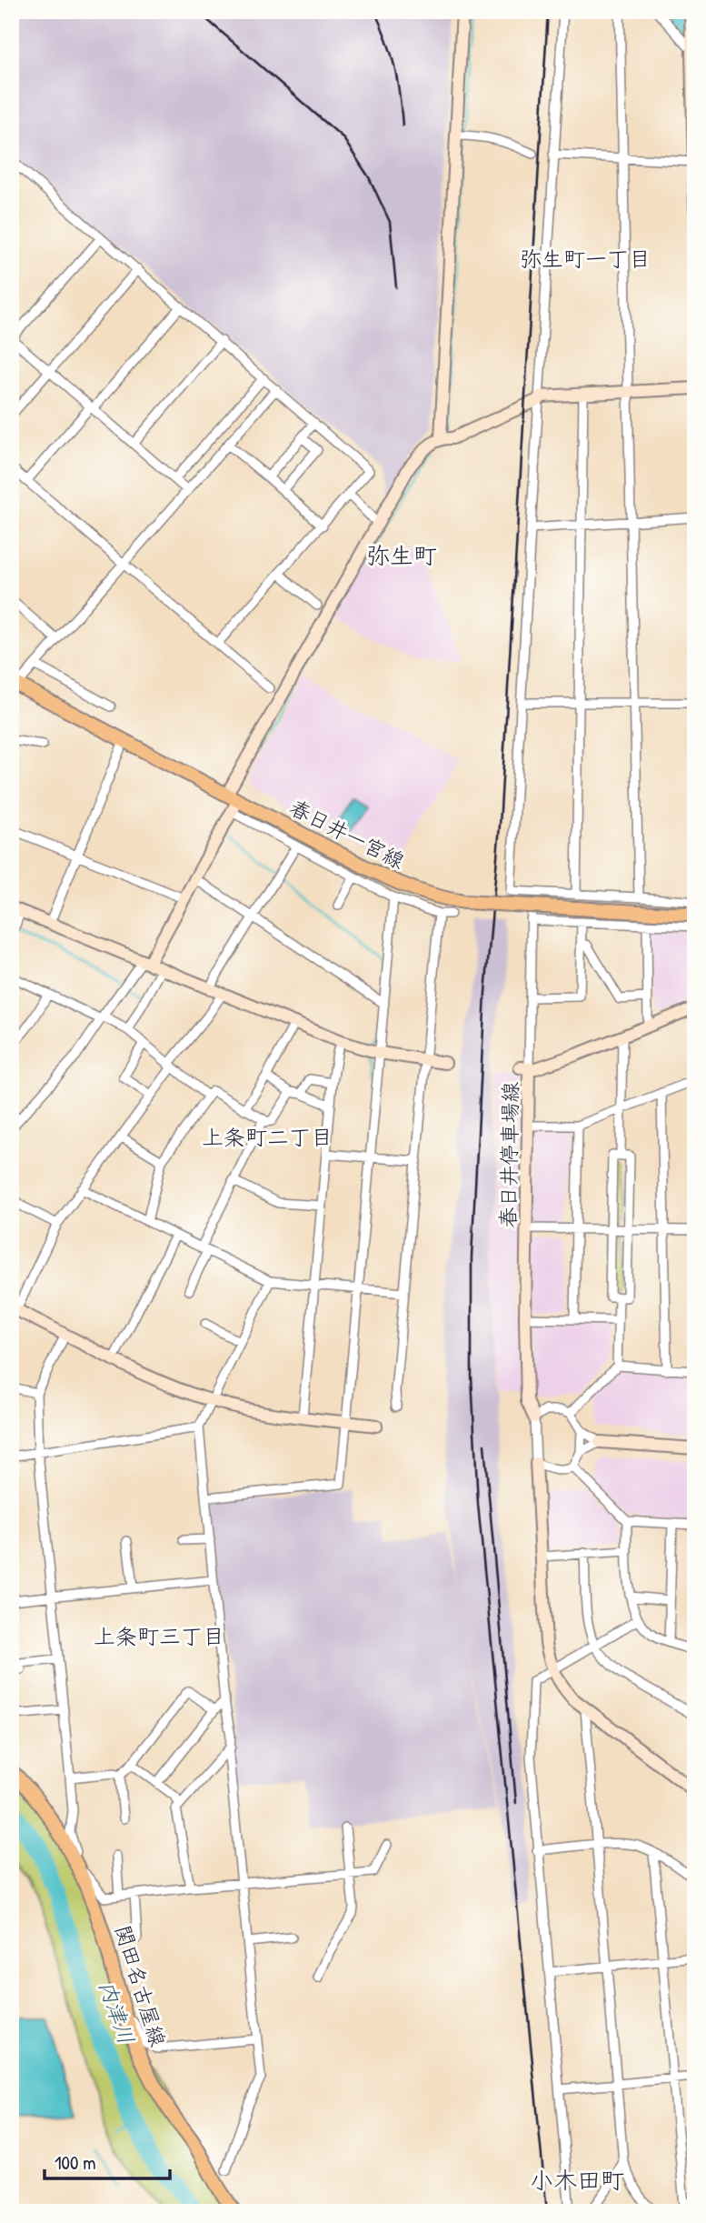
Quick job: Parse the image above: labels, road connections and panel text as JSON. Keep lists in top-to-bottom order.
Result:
{
  "streets": {
    "main road": ["春日井一宮線", "関田名古屋線"],
    "street": ["春日井停車場線"]
  },
  "districts": [
    "弥生町一丁目",
    "弥生町",
    "上条町二丁目",
    "上条町三丁目",
    "小木田町"
  ],
  "water": ["内津川"],
  "scale_bar": "100 m"
}
